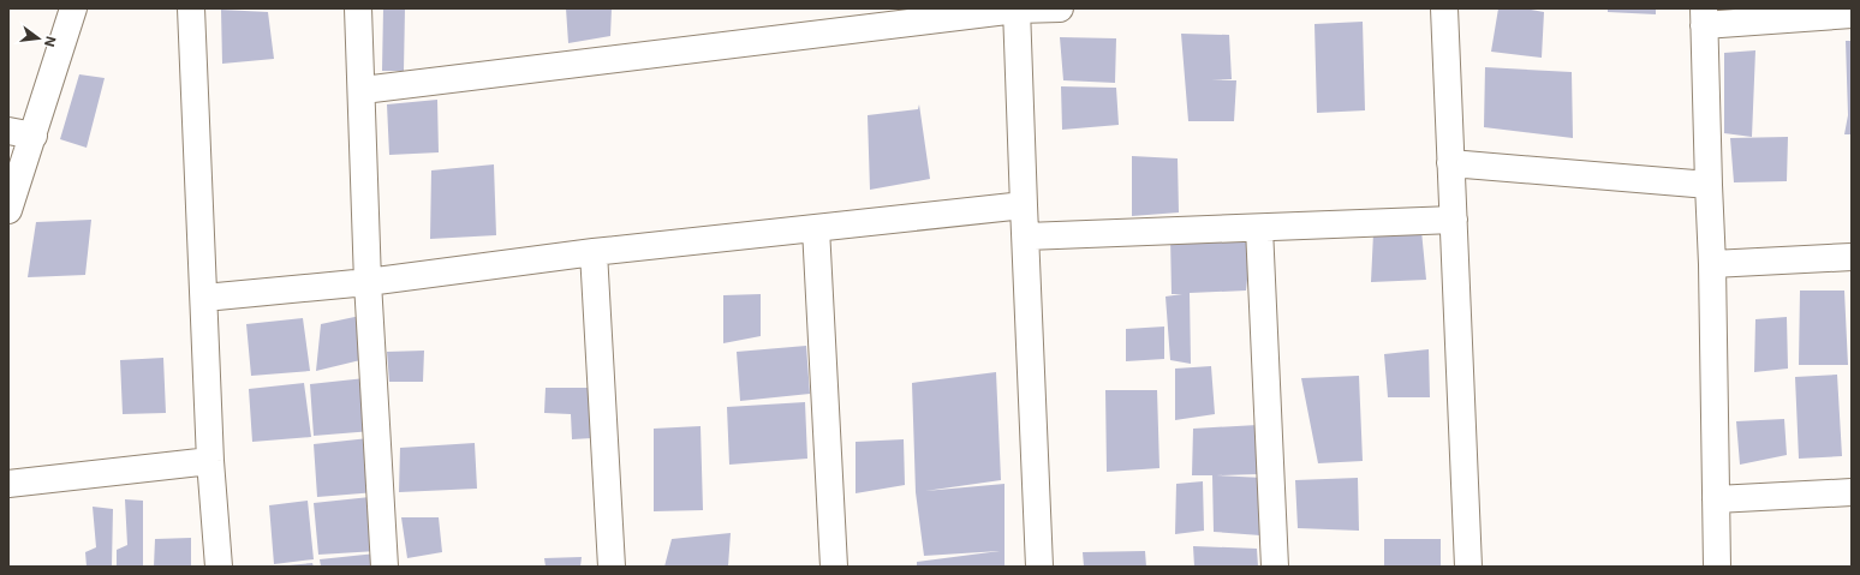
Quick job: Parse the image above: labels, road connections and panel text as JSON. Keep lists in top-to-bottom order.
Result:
{
  "north": "right"
}
